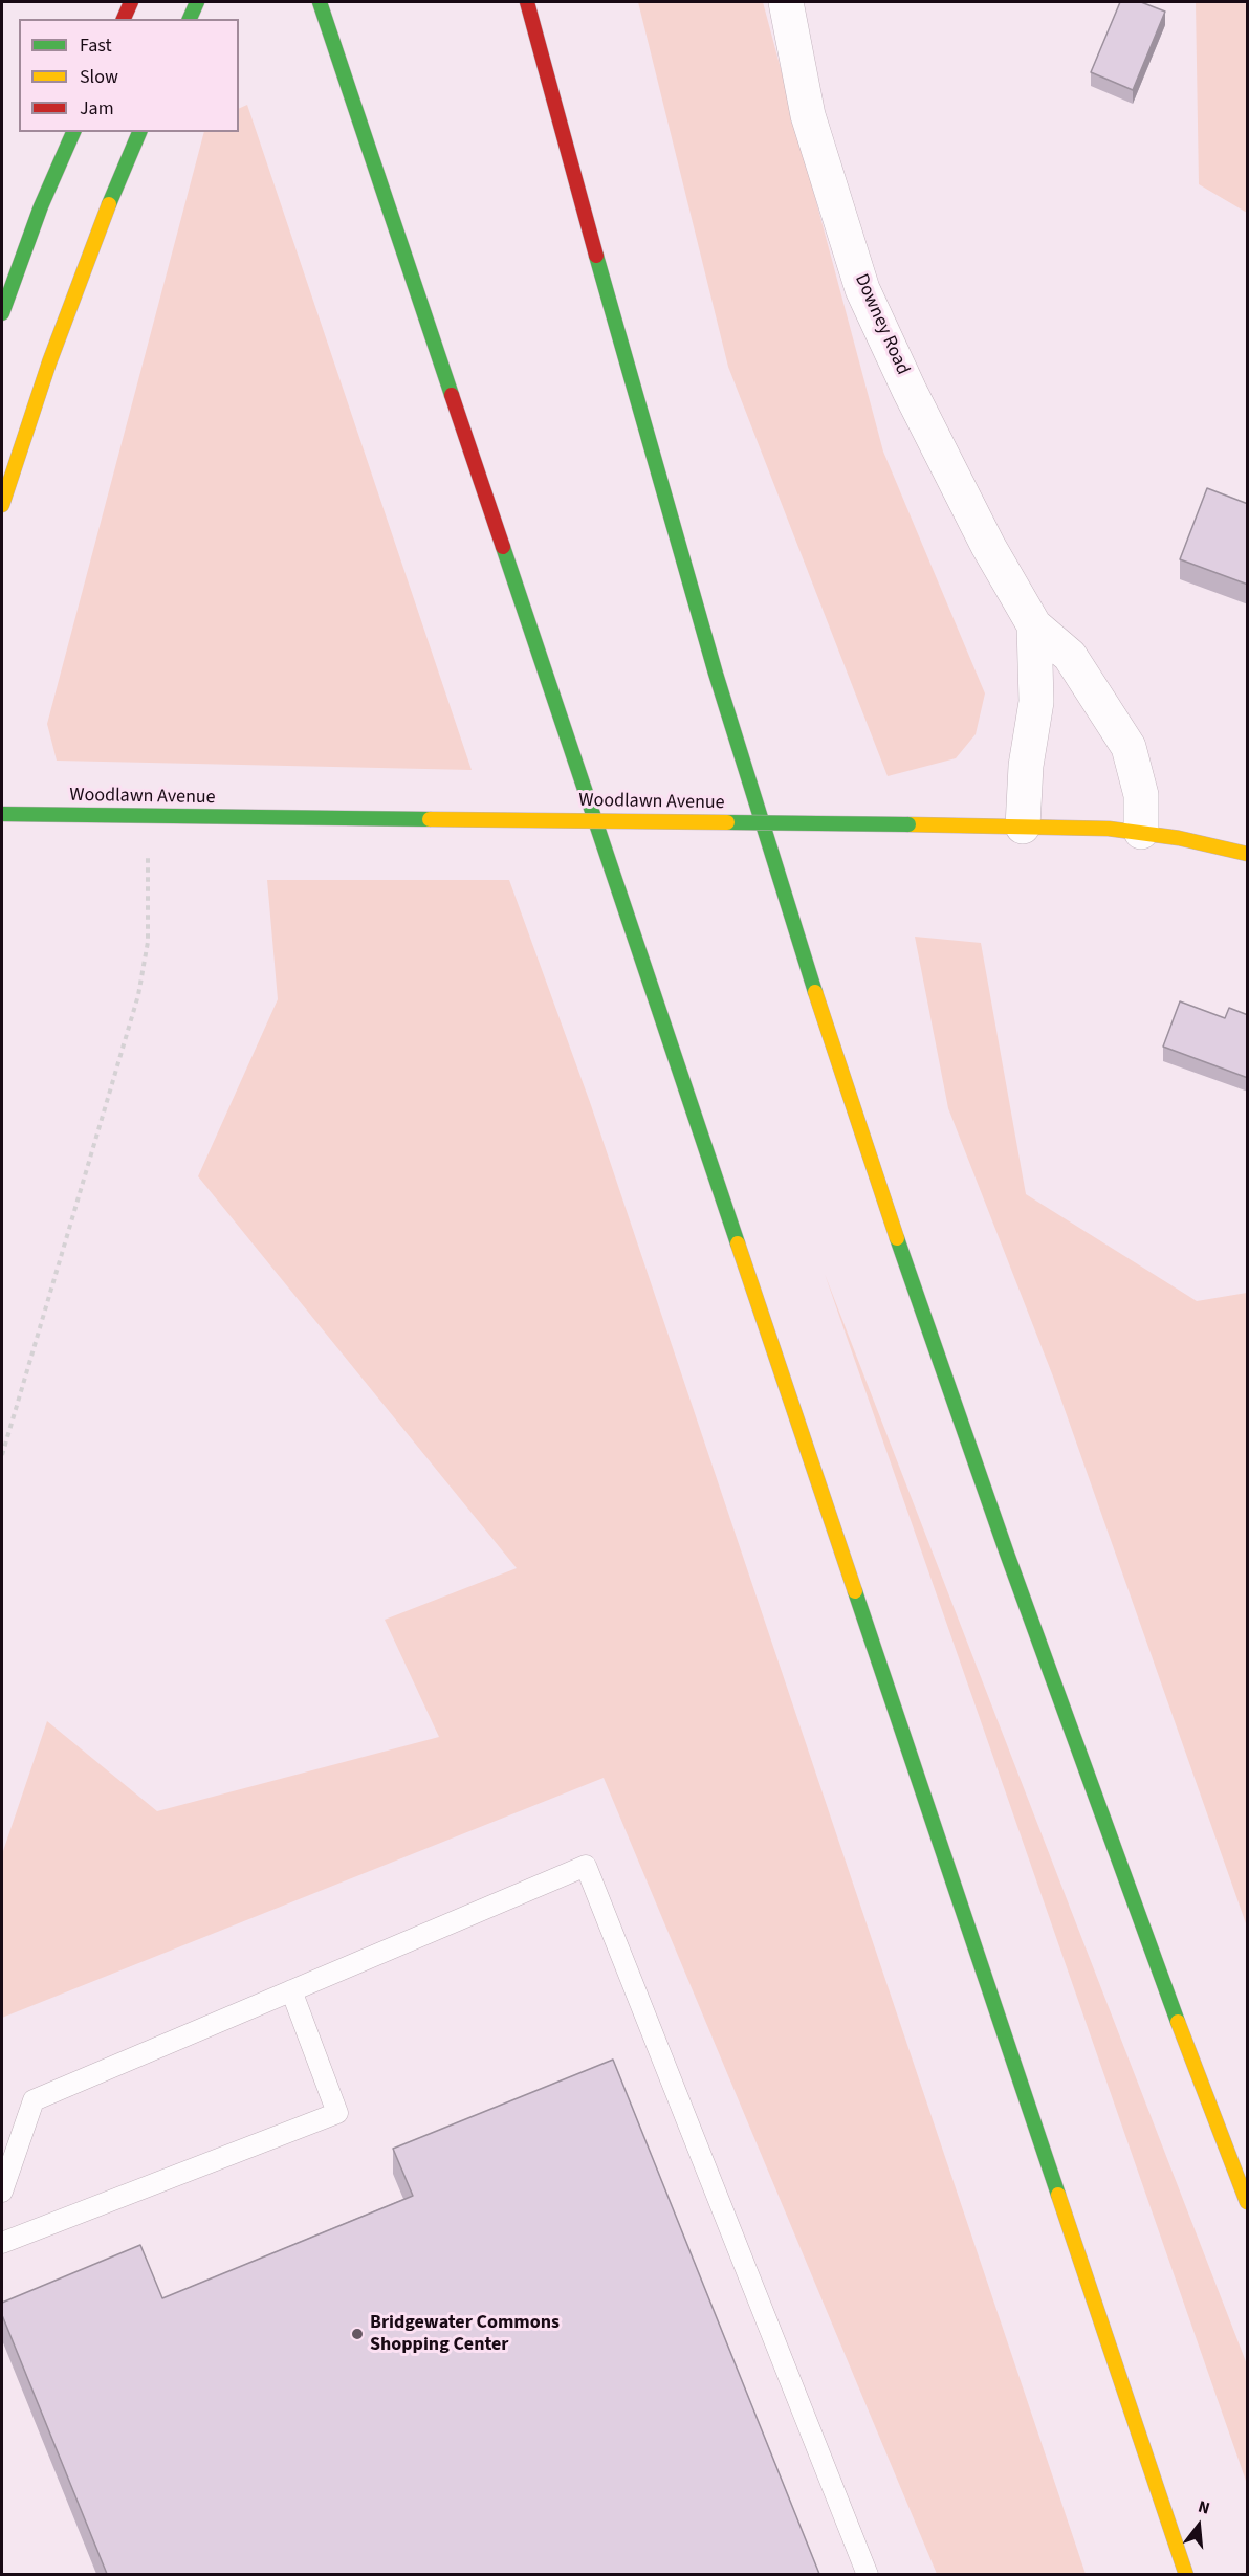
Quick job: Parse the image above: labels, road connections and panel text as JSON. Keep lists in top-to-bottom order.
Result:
{
  "streets": {
    "main road": ["Woodlawn Avenue"],
    "street": ["Downey Road"]
  },
  "crossings": [
    ["Downey Road", "Woodlawn Avenue"]
  ],
  "places": ["Bridgewater Commons Shopping Center"],
  "legend": ["Fast", "Slow", "Jam"],
  "north": "top"
}
